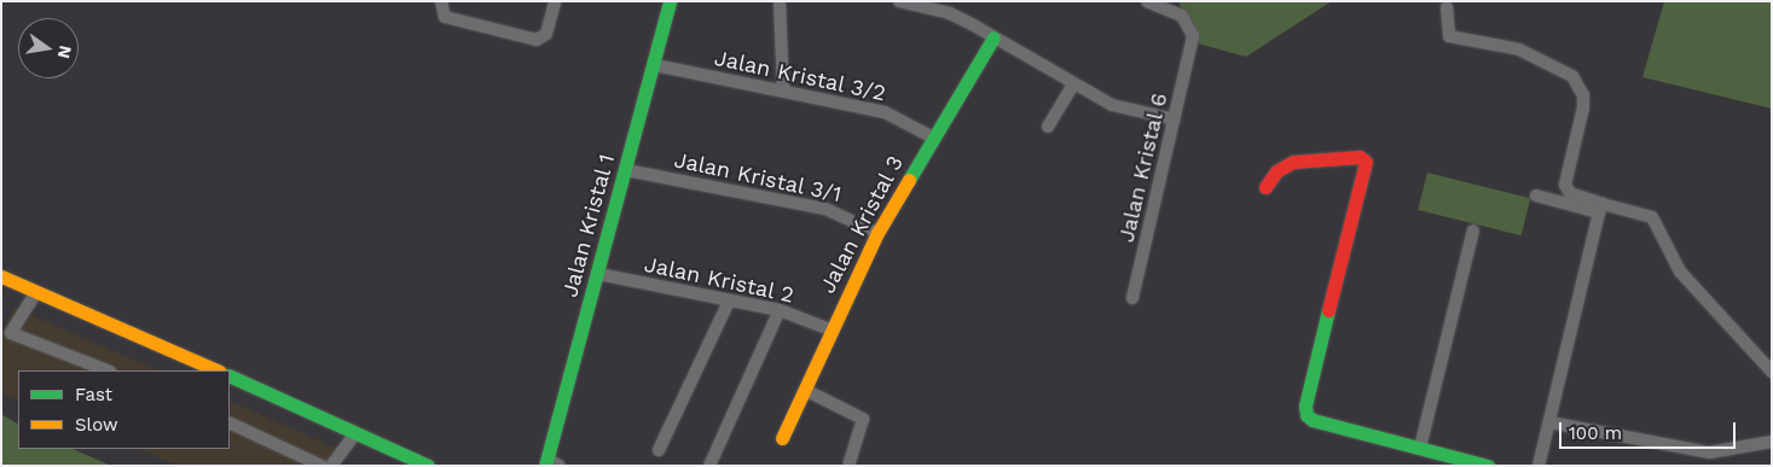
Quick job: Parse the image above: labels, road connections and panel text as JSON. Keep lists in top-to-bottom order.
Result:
{
  "streets": {
    "street": [
      "Jalan Kristal 3/2",
      "Jalan Kristal 6",
      "Jalan Kristal 3/1",
      "Jalan Kristal 3",
      "Jalan Kristal 1",
      "Jalan Kristal 2"
    ]
  },
  "crossings": [
    ["Jalan Kristal 3/2", "Jalan Kristal 3"],
    ["Jalan Kristal 3/2", "Jalan Kristal 1"],
    ["Jalan Kristal 3/1", "Jalan Kristal 3"],
    ["Jalan Kristal 3/1", "Jalan Kristal 1"],
    ["Jalan Kristal 3", "Jalan Kristal 2"],
    ["Jalan Kristal 1", "Jalan Kristal 2"]
  ],
  "legend": ["Fast", "Slow"],
  "scale_bar": "100 m",
  "north": "right"
}
